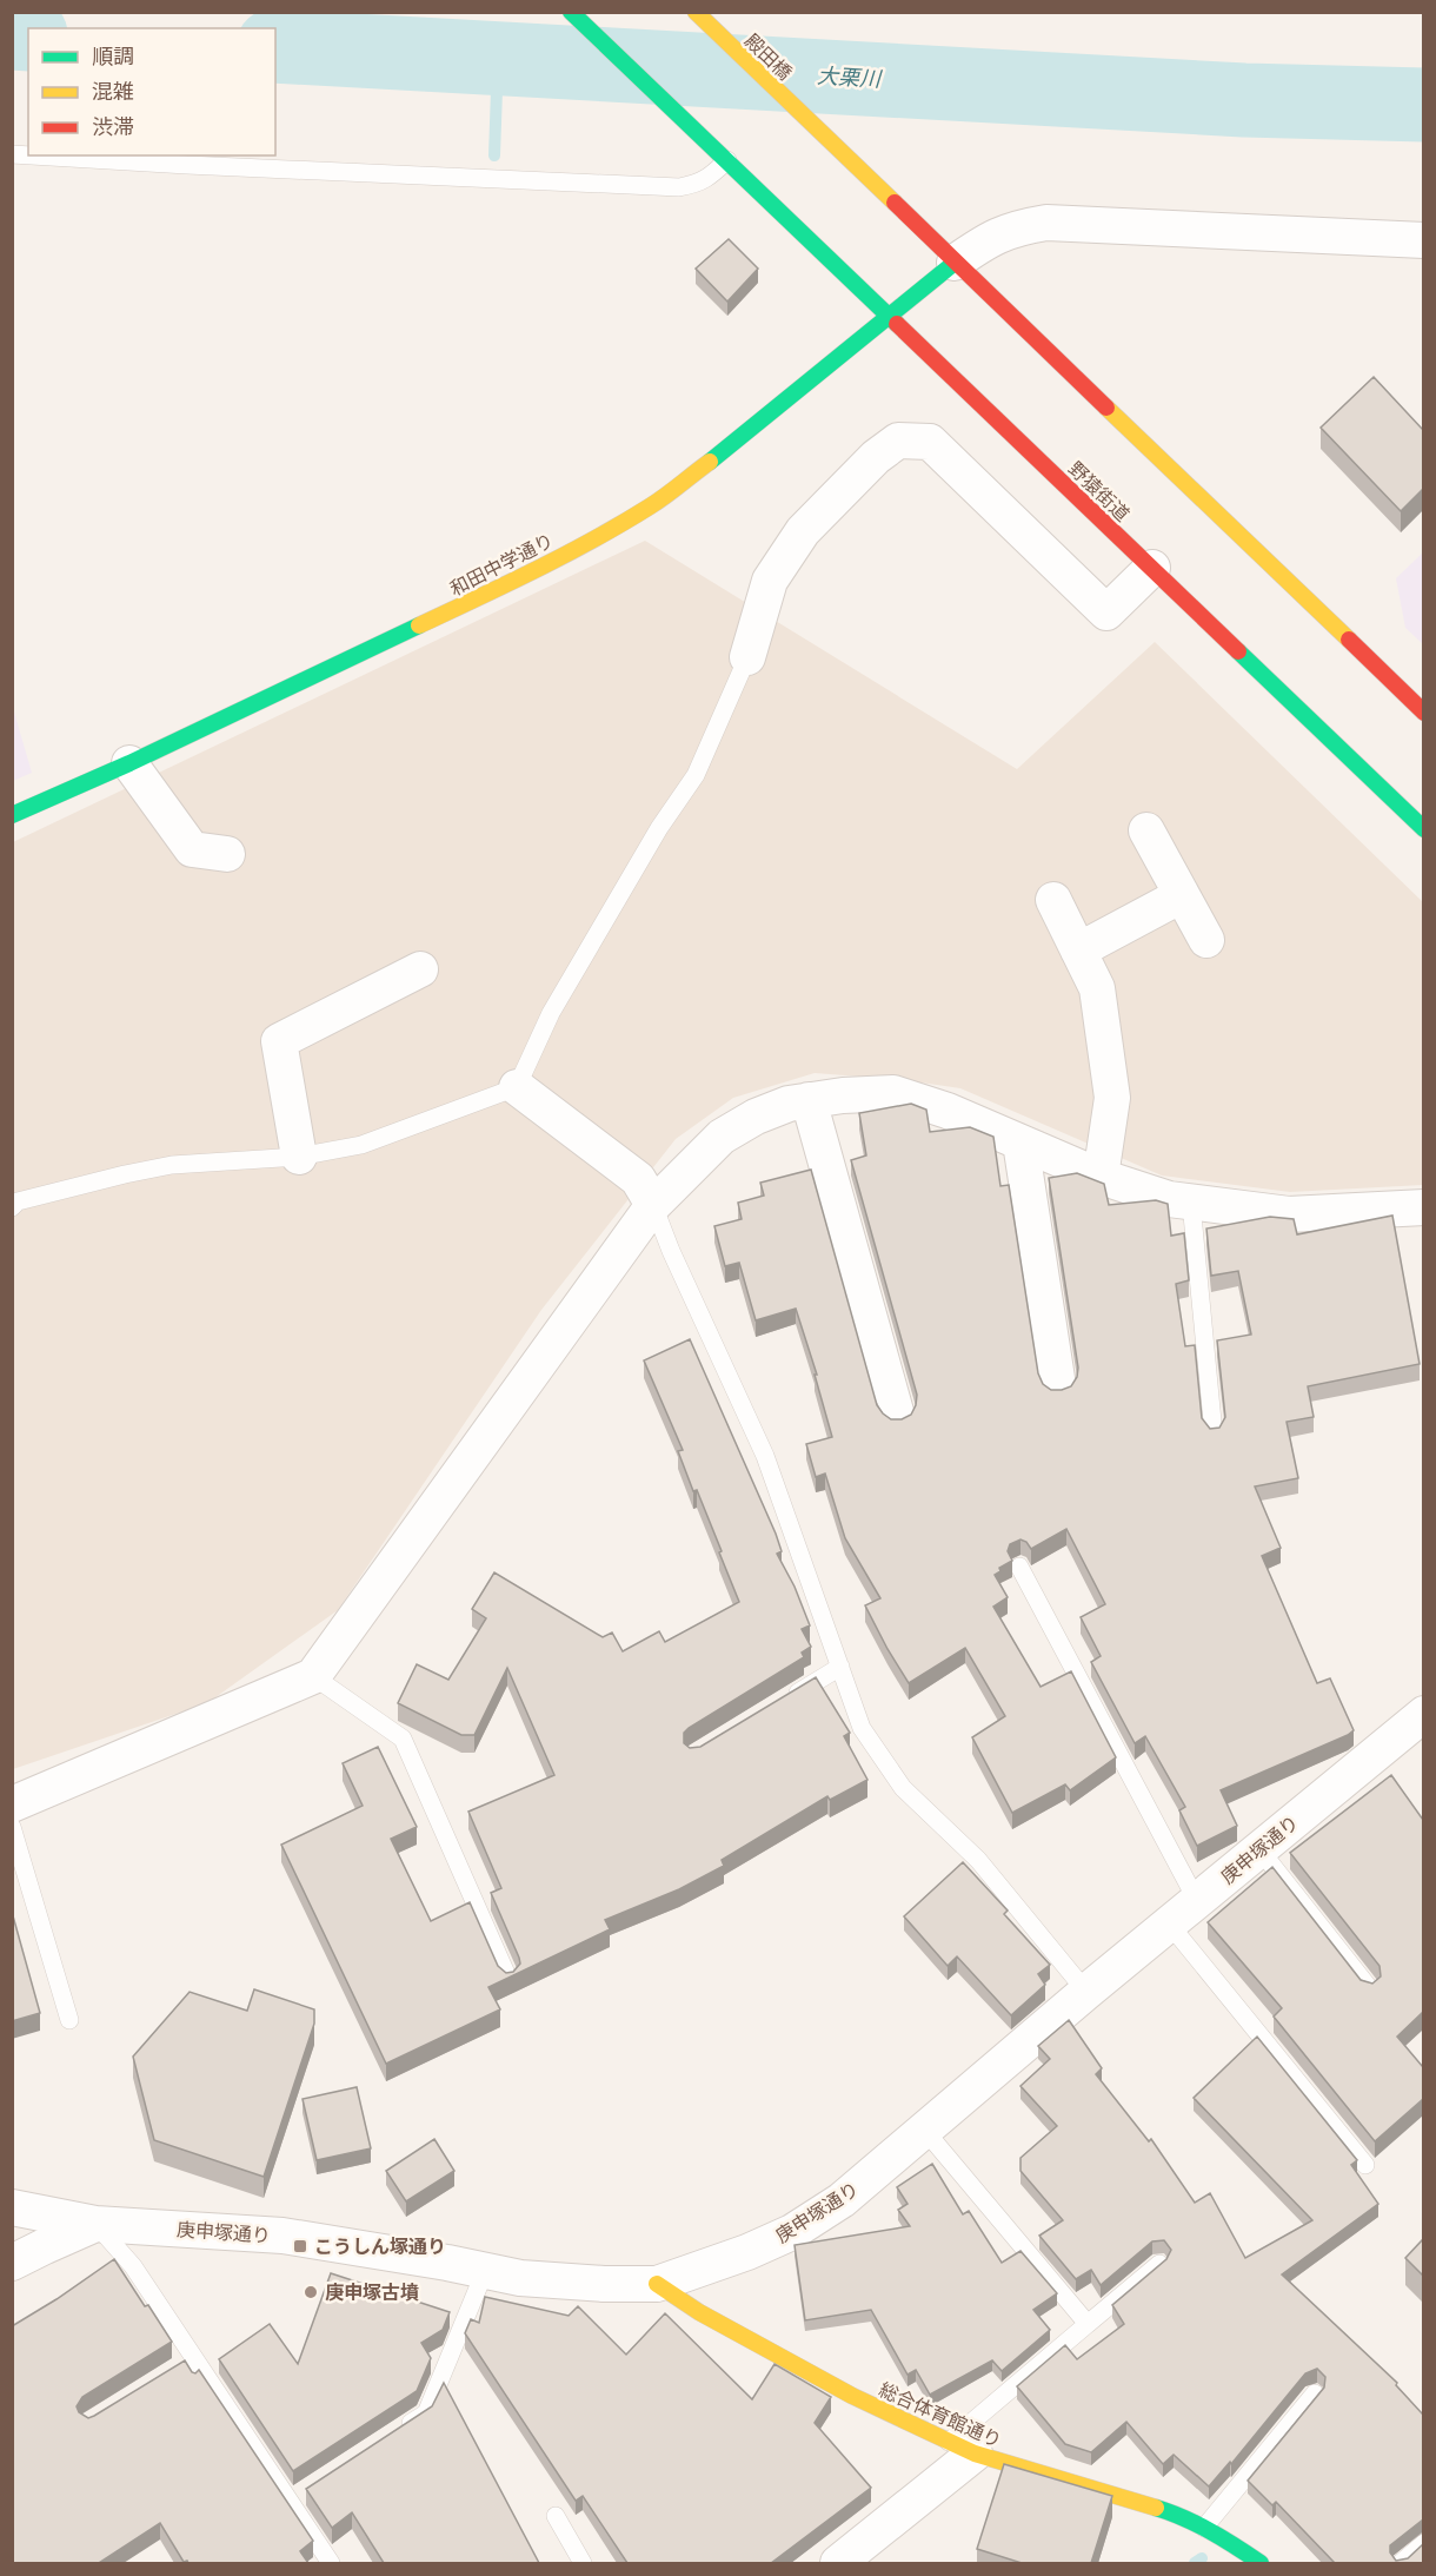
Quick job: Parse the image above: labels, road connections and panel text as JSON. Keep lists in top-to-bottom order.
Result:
{
  "streets": {
    "main road": [
      "殿田橋",
      "野猿街道",
      "和田中学通り",
      "総合体育館通り"
    ],
    "street": ["庚申塚通り"]
  },
  "crossings": [
    ["殿田橋", "和田中学通り"],
    ["野猿街道", "和田中学通り"],
    ["庚申塚通り", "総合体育館通り"]
  ],
  "water": ["大栗川"],
  "places": {
    "transit": ["こうしん塚通り"],
    "other": ["庚申塚古墳"]
  },
  "legend": ["順調", "混雑", "渋滞"]
}
